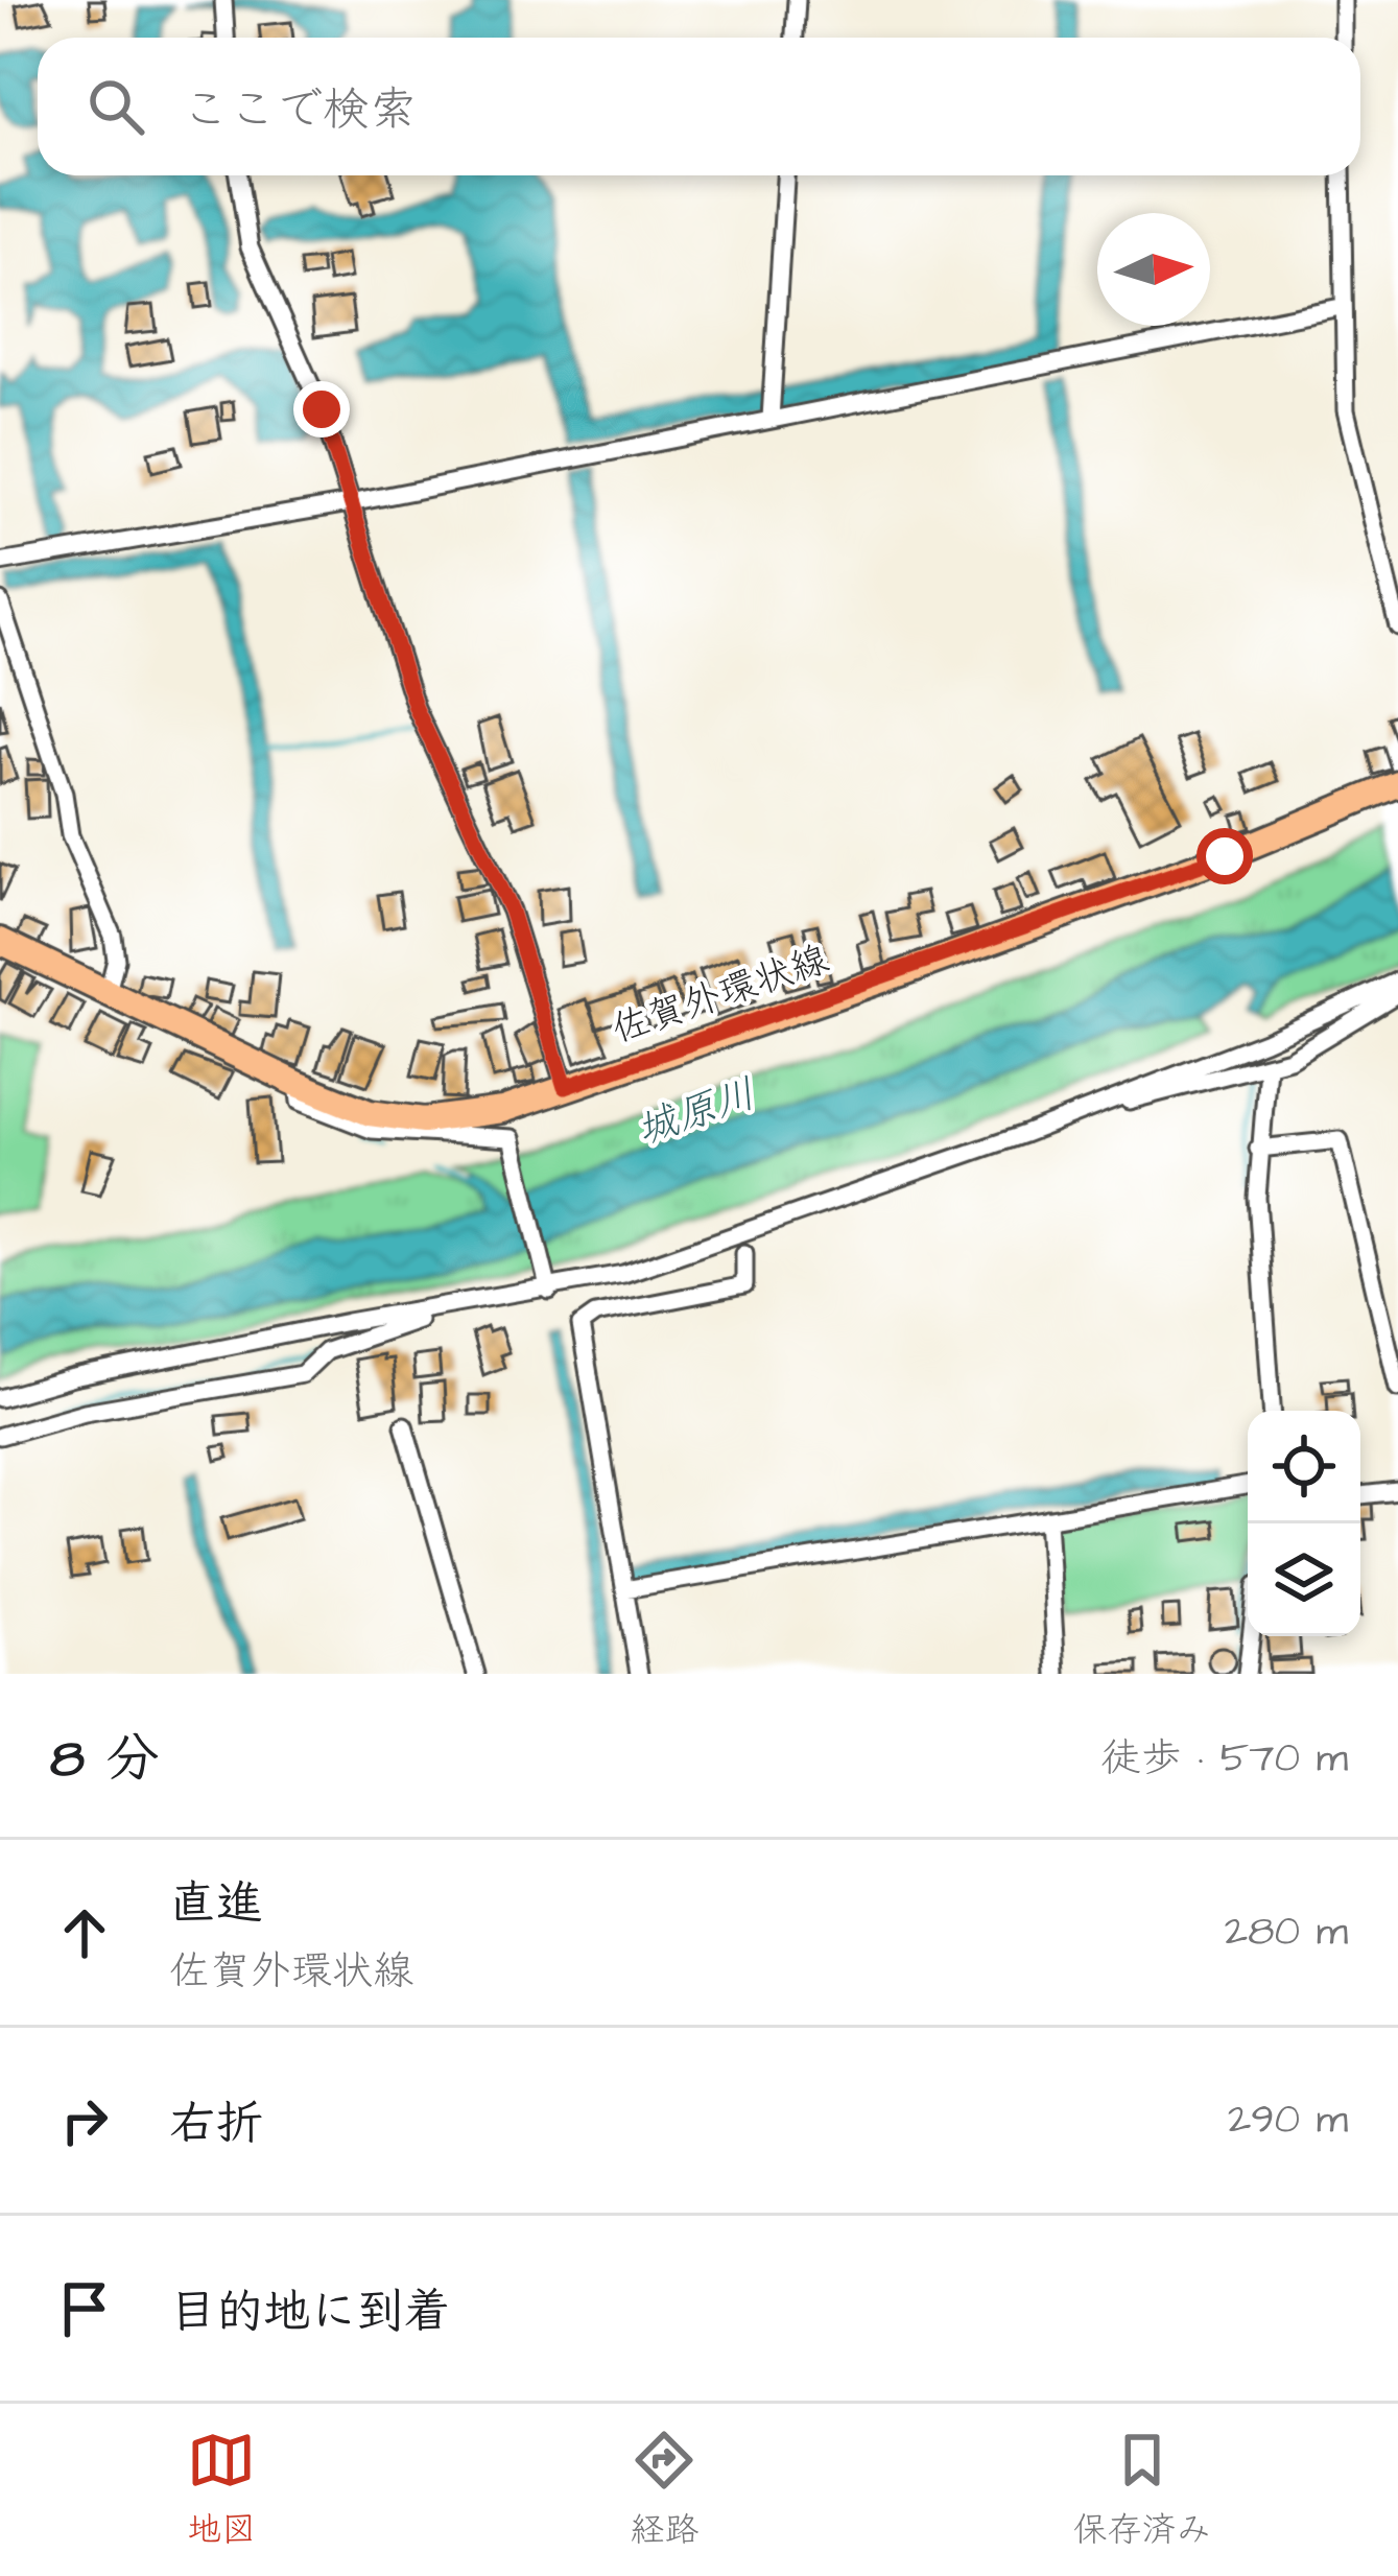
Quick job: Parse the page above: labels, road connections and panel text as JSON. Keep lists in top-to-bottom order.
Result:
{
  "streets": {
    "main road": ["佐賀外環状線"]
  },
  "water": ["城原川"],
  "north": "right",
  "page": {
    "search": "ここで検索",
    "heading": ["8 分", "徒歩 · 570 m"],
    "list": [
      ["直進", "佐賀外環状線", "280 m"],
      ["右折", "290 m"],
      "目的地に到着"
    ],
    "nav": ["地図", "経路", "保存済み"]
  }
}
